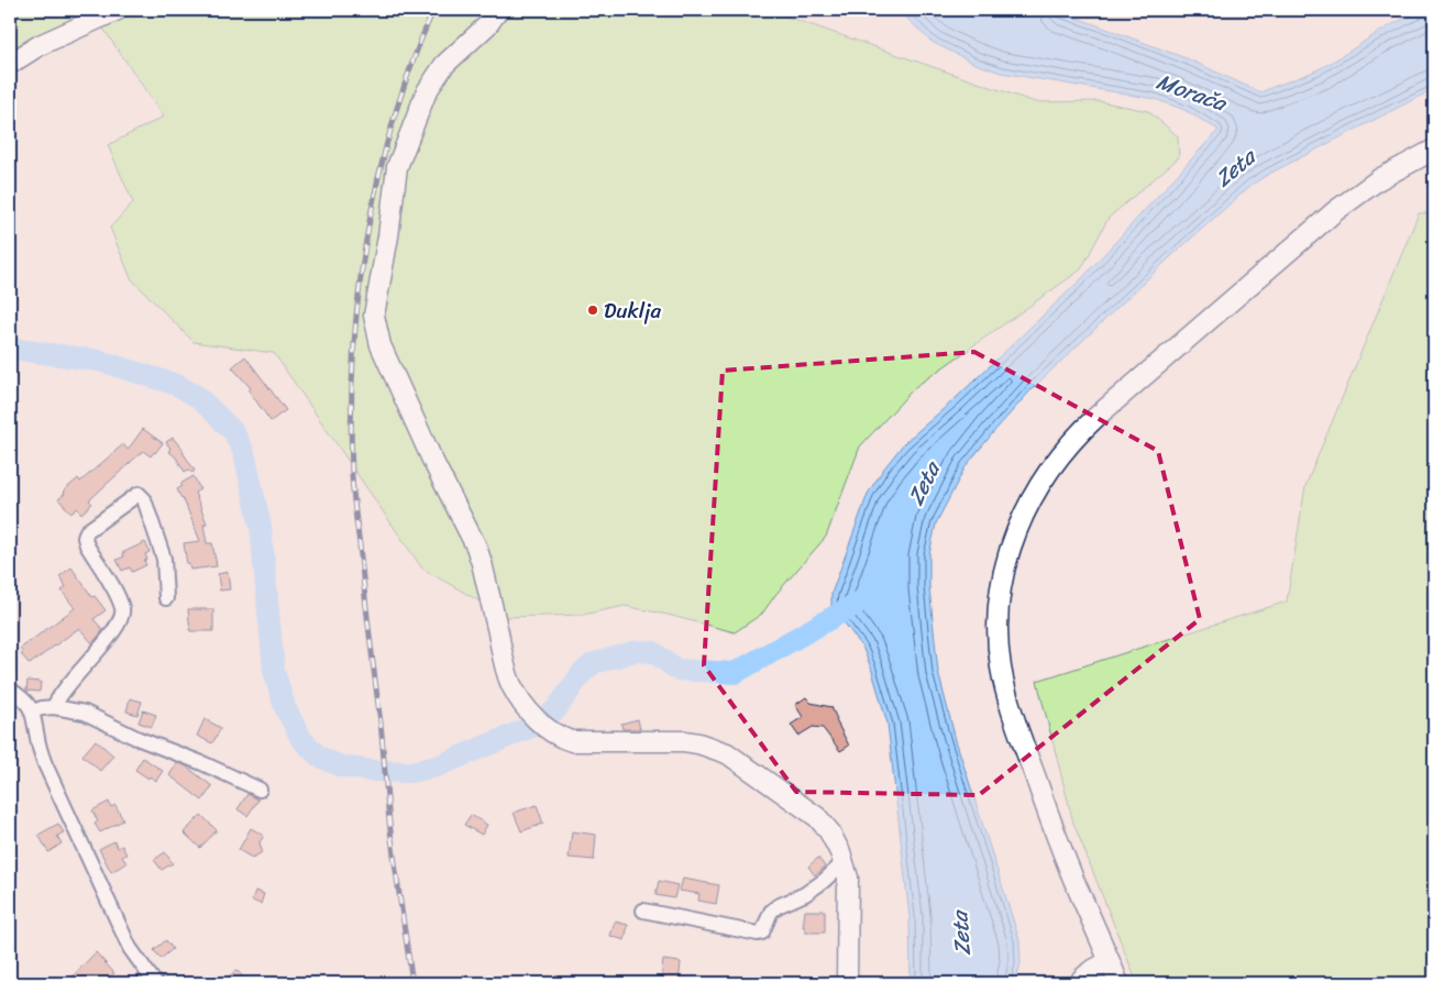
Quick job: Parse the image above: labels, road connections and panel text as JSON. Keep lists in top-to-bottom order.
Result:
{
  "water": ["Morača", "Zeta"],
  "places": ["Duklja"]
}
